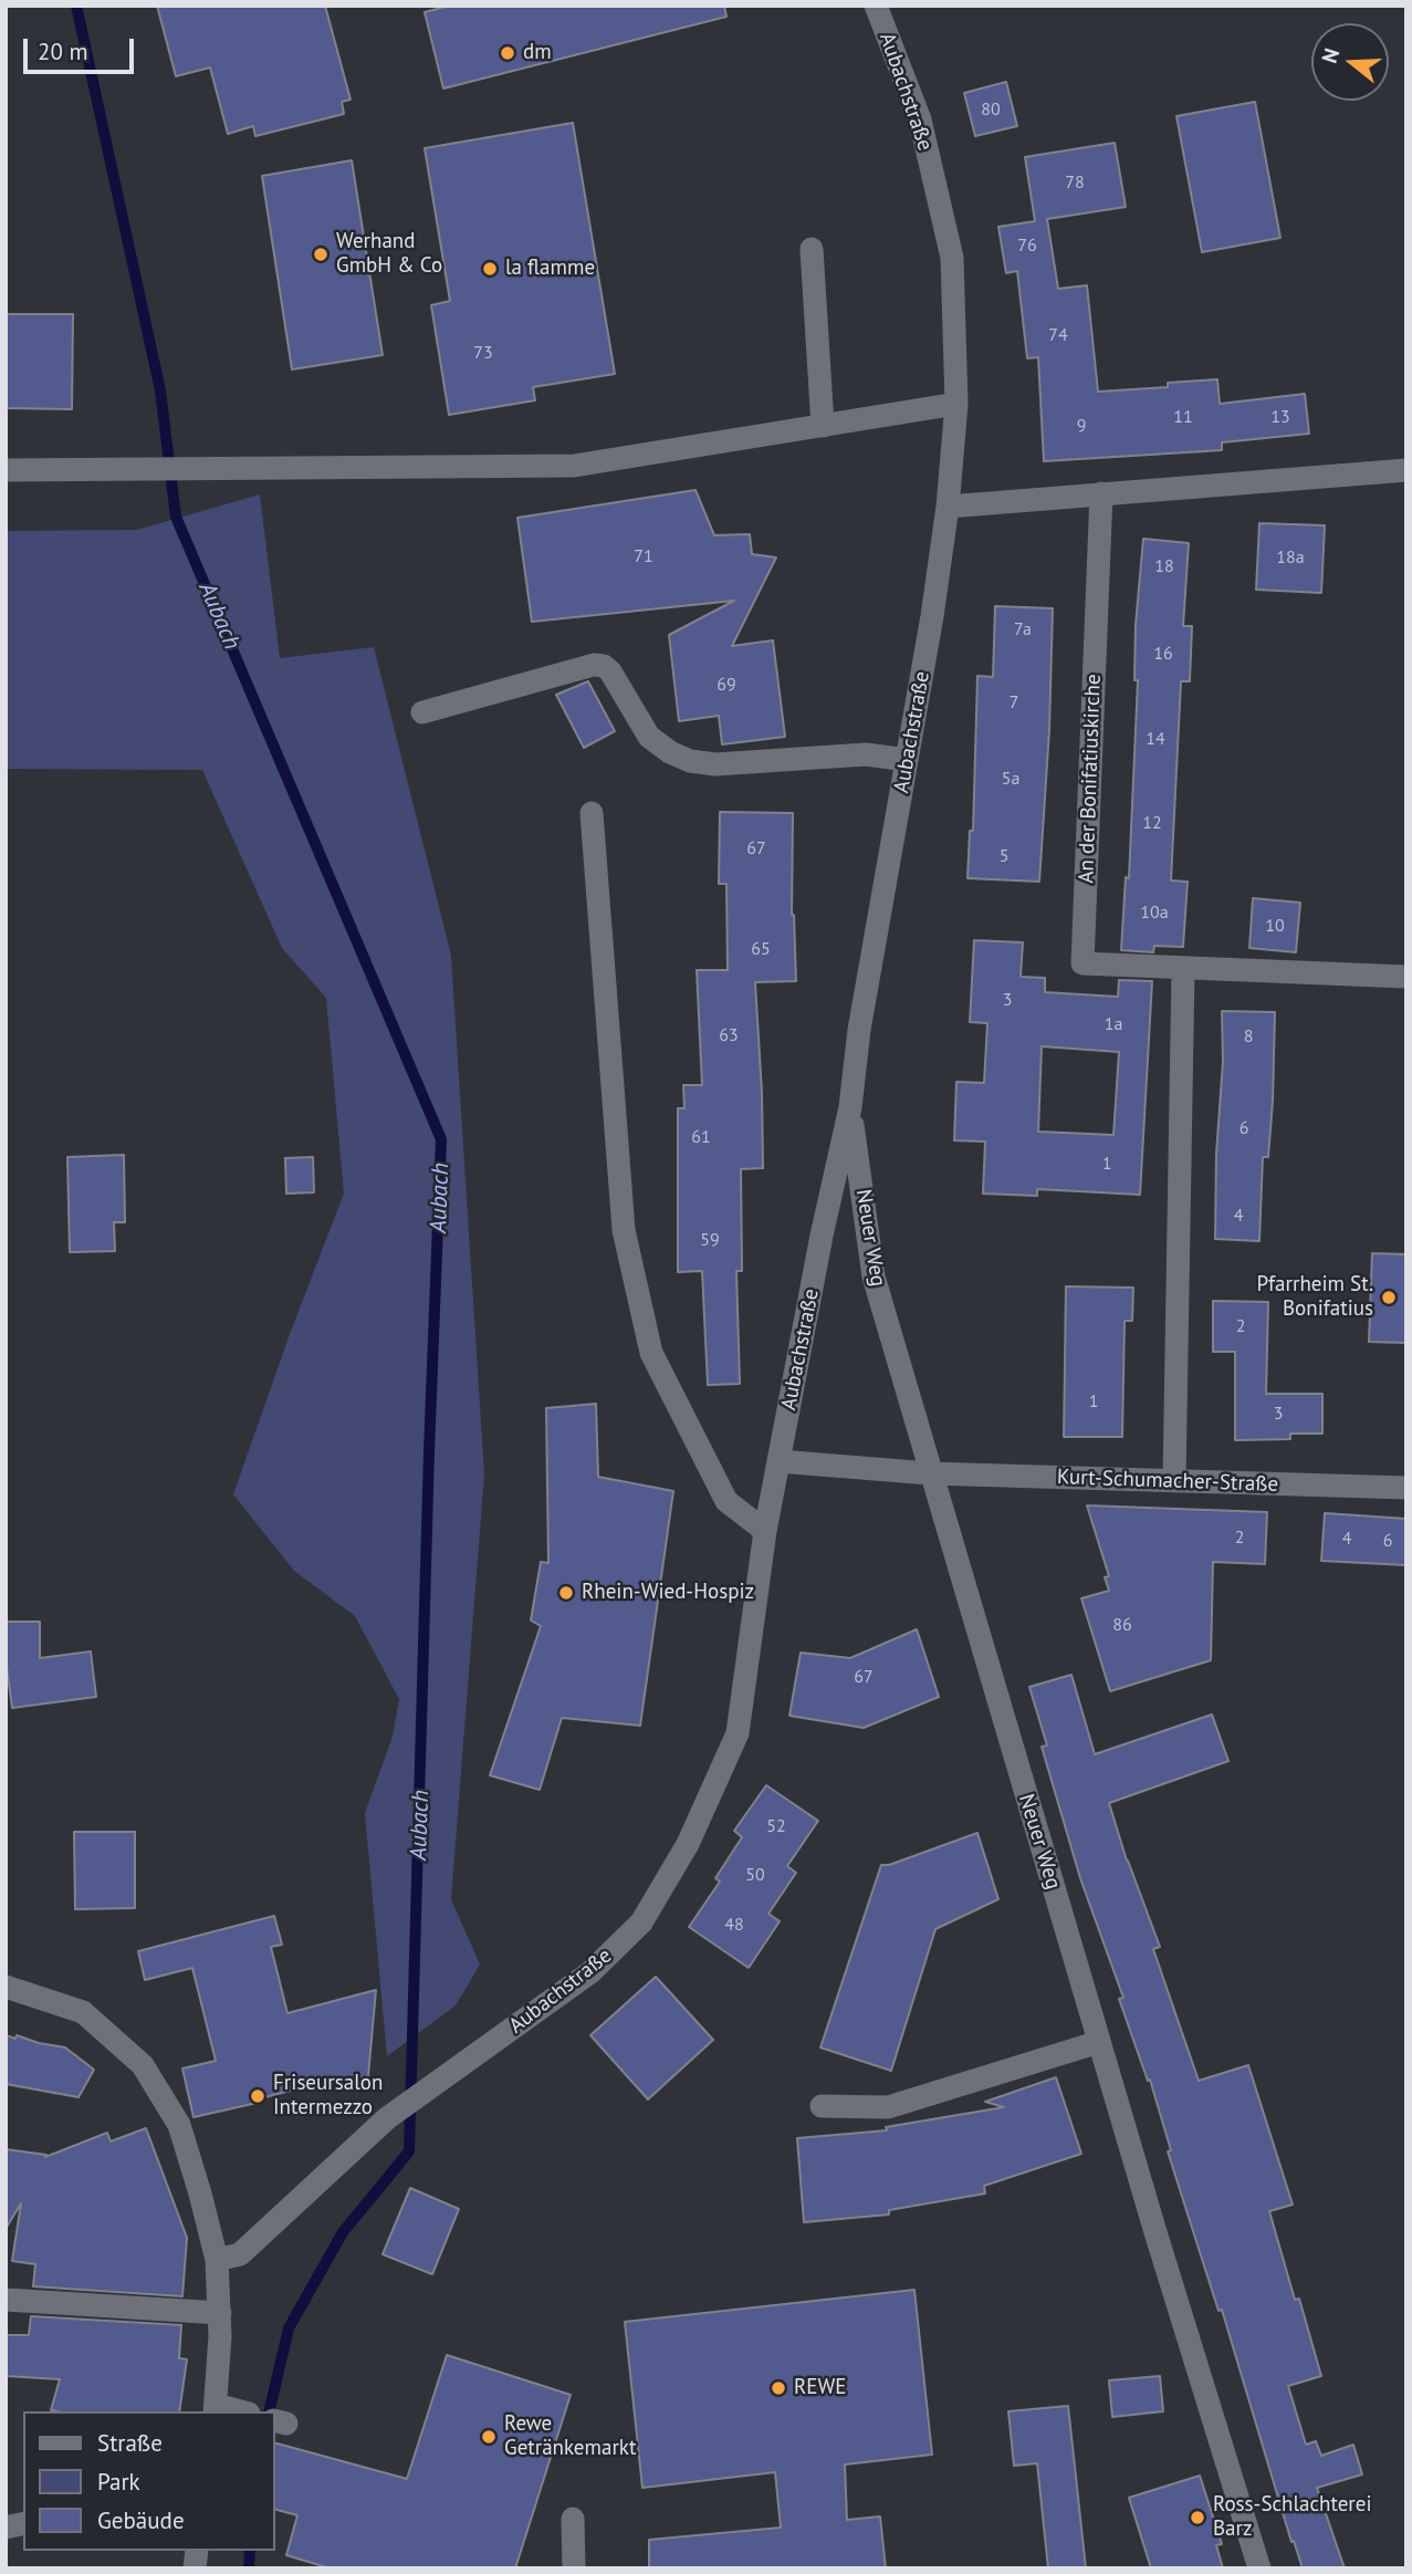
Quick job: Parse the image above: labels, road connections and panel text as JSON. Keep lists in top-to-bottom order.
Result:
{
  "streets": {
    "street": [
      "Aubachstraße",
      "An der Bonifatiuskirche",
      "Neuer Weg",
      "Kurt-Schumacher-Straße"
    ]
  },
  "crossings": [
    ["Aubachstraße", "Neuer Weg"],
    ["Neuer Weg", "Kurt-Schumacher-Straße"]
  ],
  "water": ["Aubach"],
  "places": [
    "dm",
    "Werhand GmbH & Co",
    "la flamme",
    "Pfarrheim St. Bonifatius",
    "Rhein-Wied-Hospiz",
    "Friseursalon Intermezzo",
    "REWE",
    "Rewe Getränkemarkt",
    "Ross-Schlachterei Barz"
  ],
  "house_numbers": [
    "80",
    "78",
    "76",
    "74",
    "73",
    "11",
    "13",
    "9",
    "71",
    "18a",
    "18",
    "7a",
    "16",
    "69",
    "7",
    "14",
    "5a",
    "12",
    "67",
    "5",
    "10a",
    "10",
    "65",
    "3",
    "1a",
    "63",
    "8",
    "6",
    "61",
    "1",
    "4",
    "59",
    "2",
    "1",
    "3",
    "2",
    "4",
    "6",
    "86",
    "67",
    "52",
    "50",
    "48"
  ],
  "legend": ["Straße", "Park", "Gebäude"],
  "scale_bar": "20 m",
  "north": "left"
}
